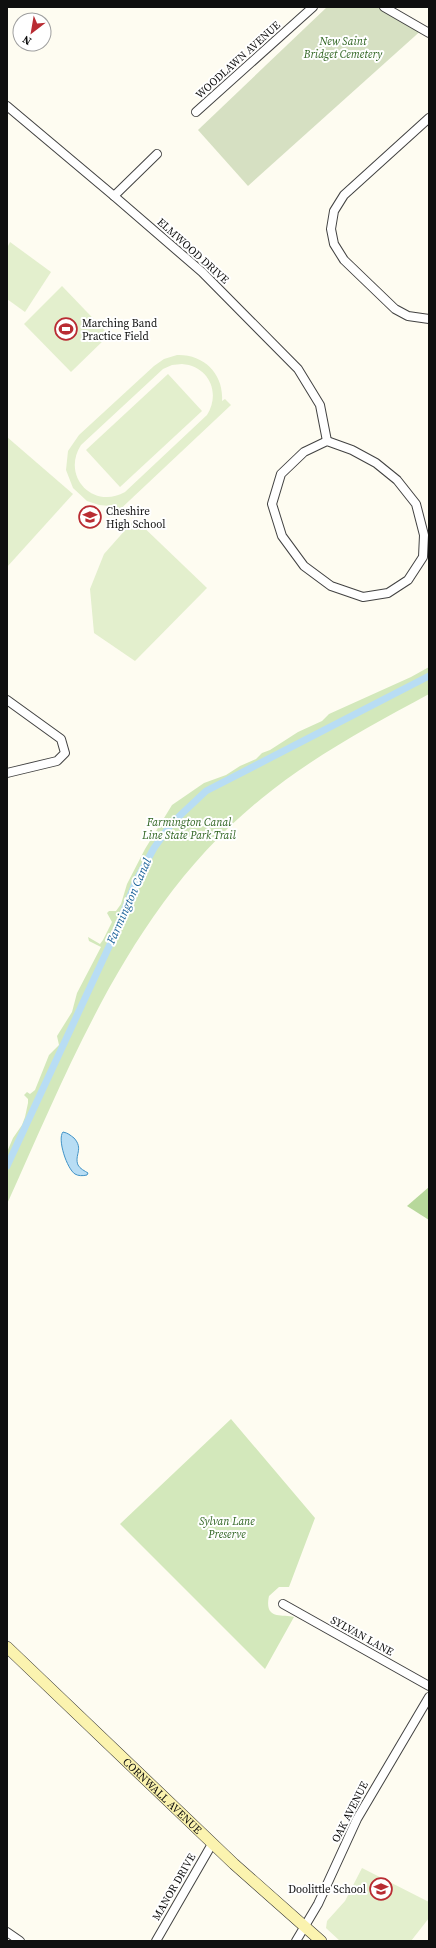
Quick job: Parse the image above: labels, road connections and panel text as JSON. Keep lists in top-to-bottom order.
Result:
{
  "streets": {
    "street": [
      "WOODLAWN AVENUE",
      "ELMWOOD DRIVE",
      "SYLVAN LANE",
      "CORNWALL AVENUE",
      "OAK AVENUE",
      "MANOR DRIVE"
    ]
  },
  "crossings": [
    ["CORNWALL AVENUE", "OAK AVENUE"],
    ["CORNWALL AVENUE", "MANOR DRIVE"]
  ],
  "water": ["Farmington Canal"],
  "parks": ["New Saint Bridget Cemetery", "Farmington Canal Line State Park Trail", "Sylvan Lane Preserve"],
  "places": {
    "sports": ["Marching Band Practice Field"],
    "school or university": ["Cheshire High School", "Doolittle School"]
  },
  "north": "bottom left"
}
